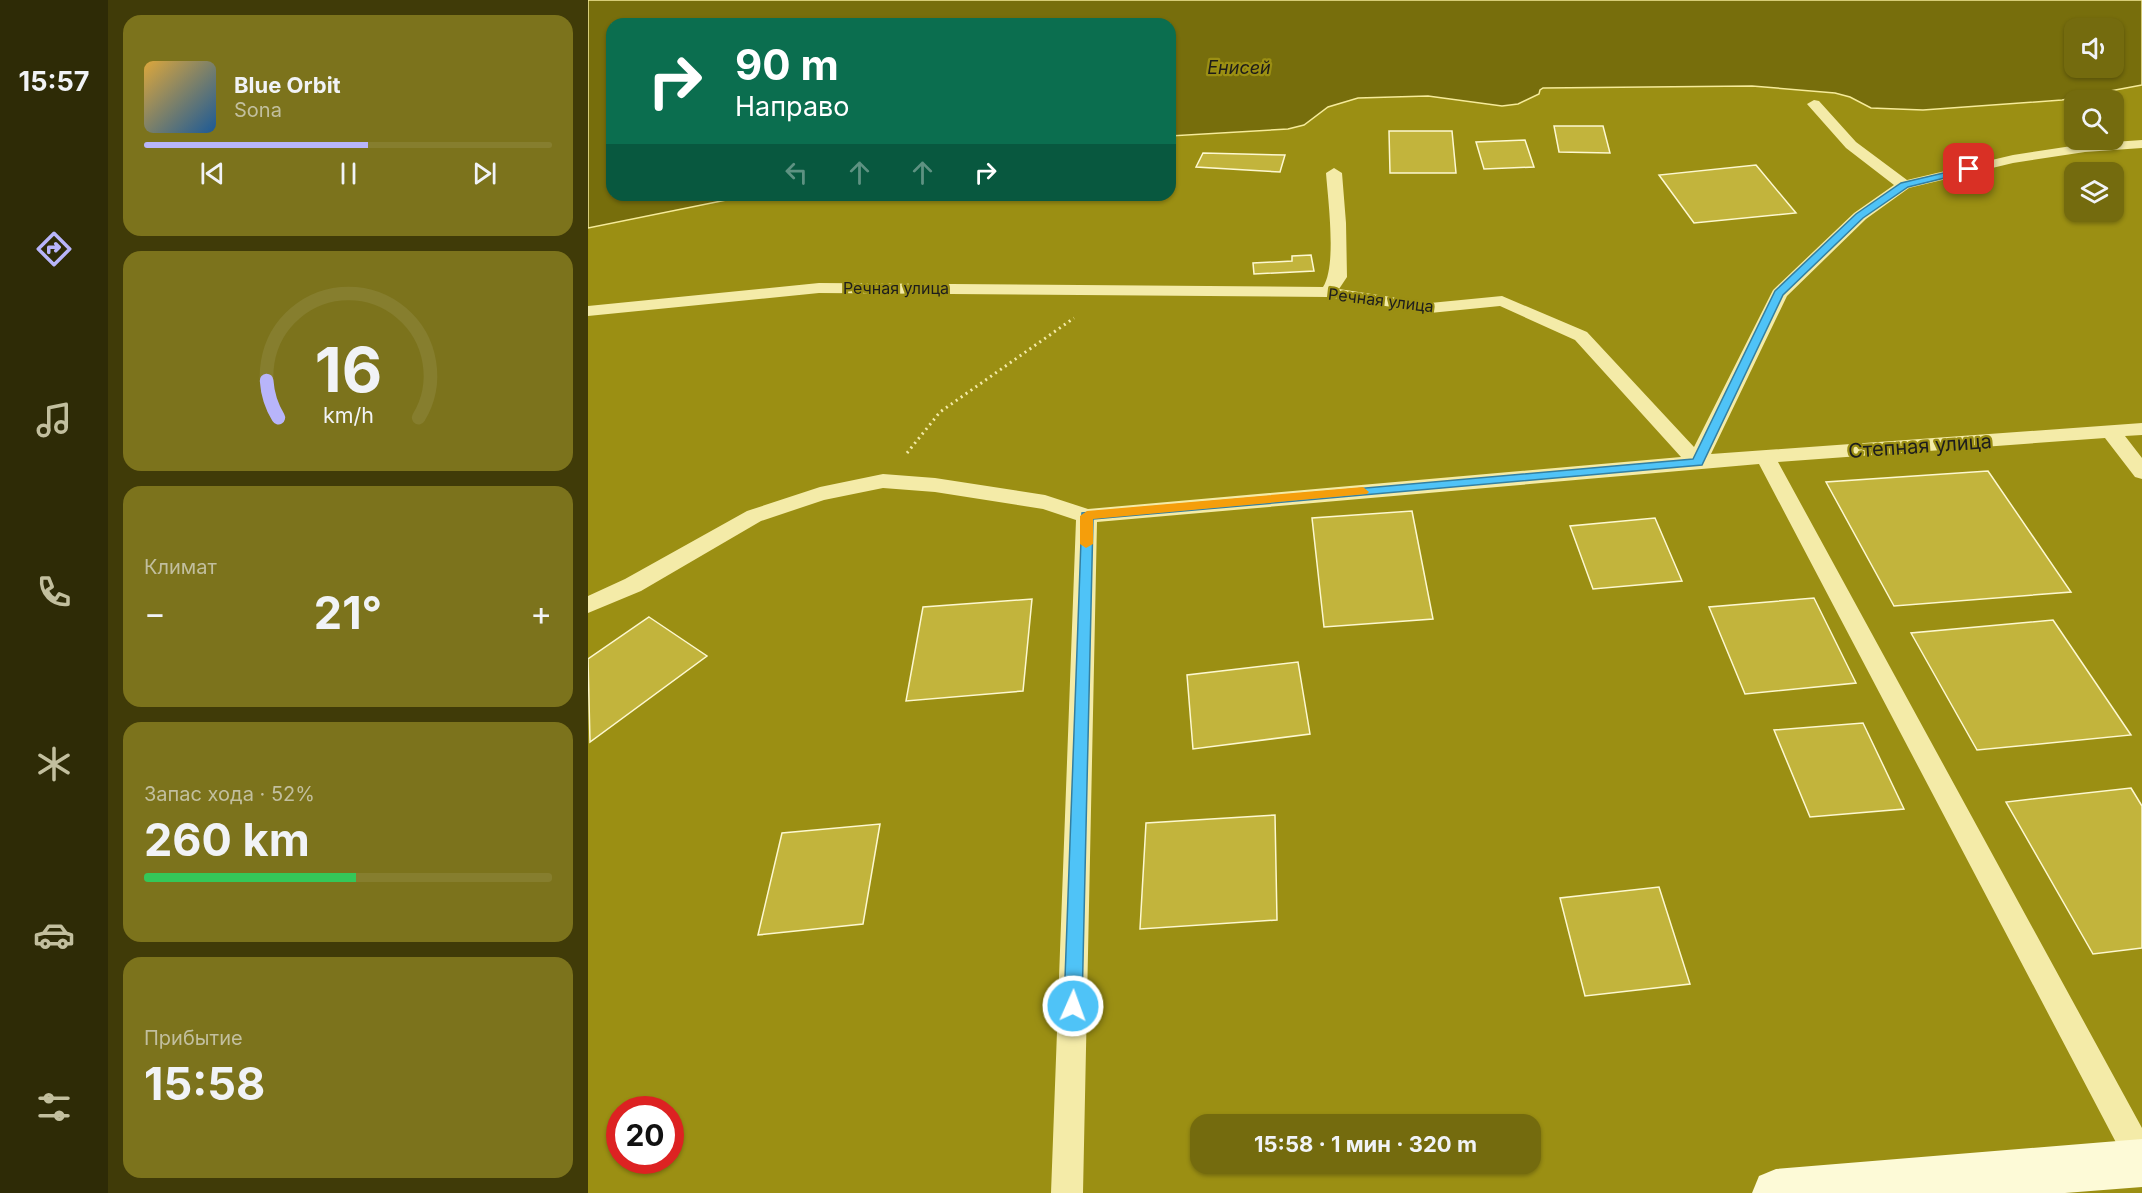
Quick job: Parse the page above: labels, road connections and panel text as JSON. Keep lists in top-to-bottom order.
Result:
{
  "streets": {
    "lane": ["Речная улица", "Степная улица"]
  },
  "crossings": [
    ["Речная улица", "Степная улица"]
  ],
  "water": ["Енисей"],
  "page": {
    "tabs": "15:57",
    "turn": ["90 m", "Направо"],
    "song": ["Blue Orbit", "Sona"],
    "tile": [
      "Климат",
      ["Запас хода · 52%", "260 km"],
      ["Прибытие", "15:58"]
    ],
    "heat": ["−", "21°", "+"],
    "limit": "20",
    "trip": "15:58 · 1 мин · 320 m",
    "gauge": ["16", "km/h"]
  }
}
